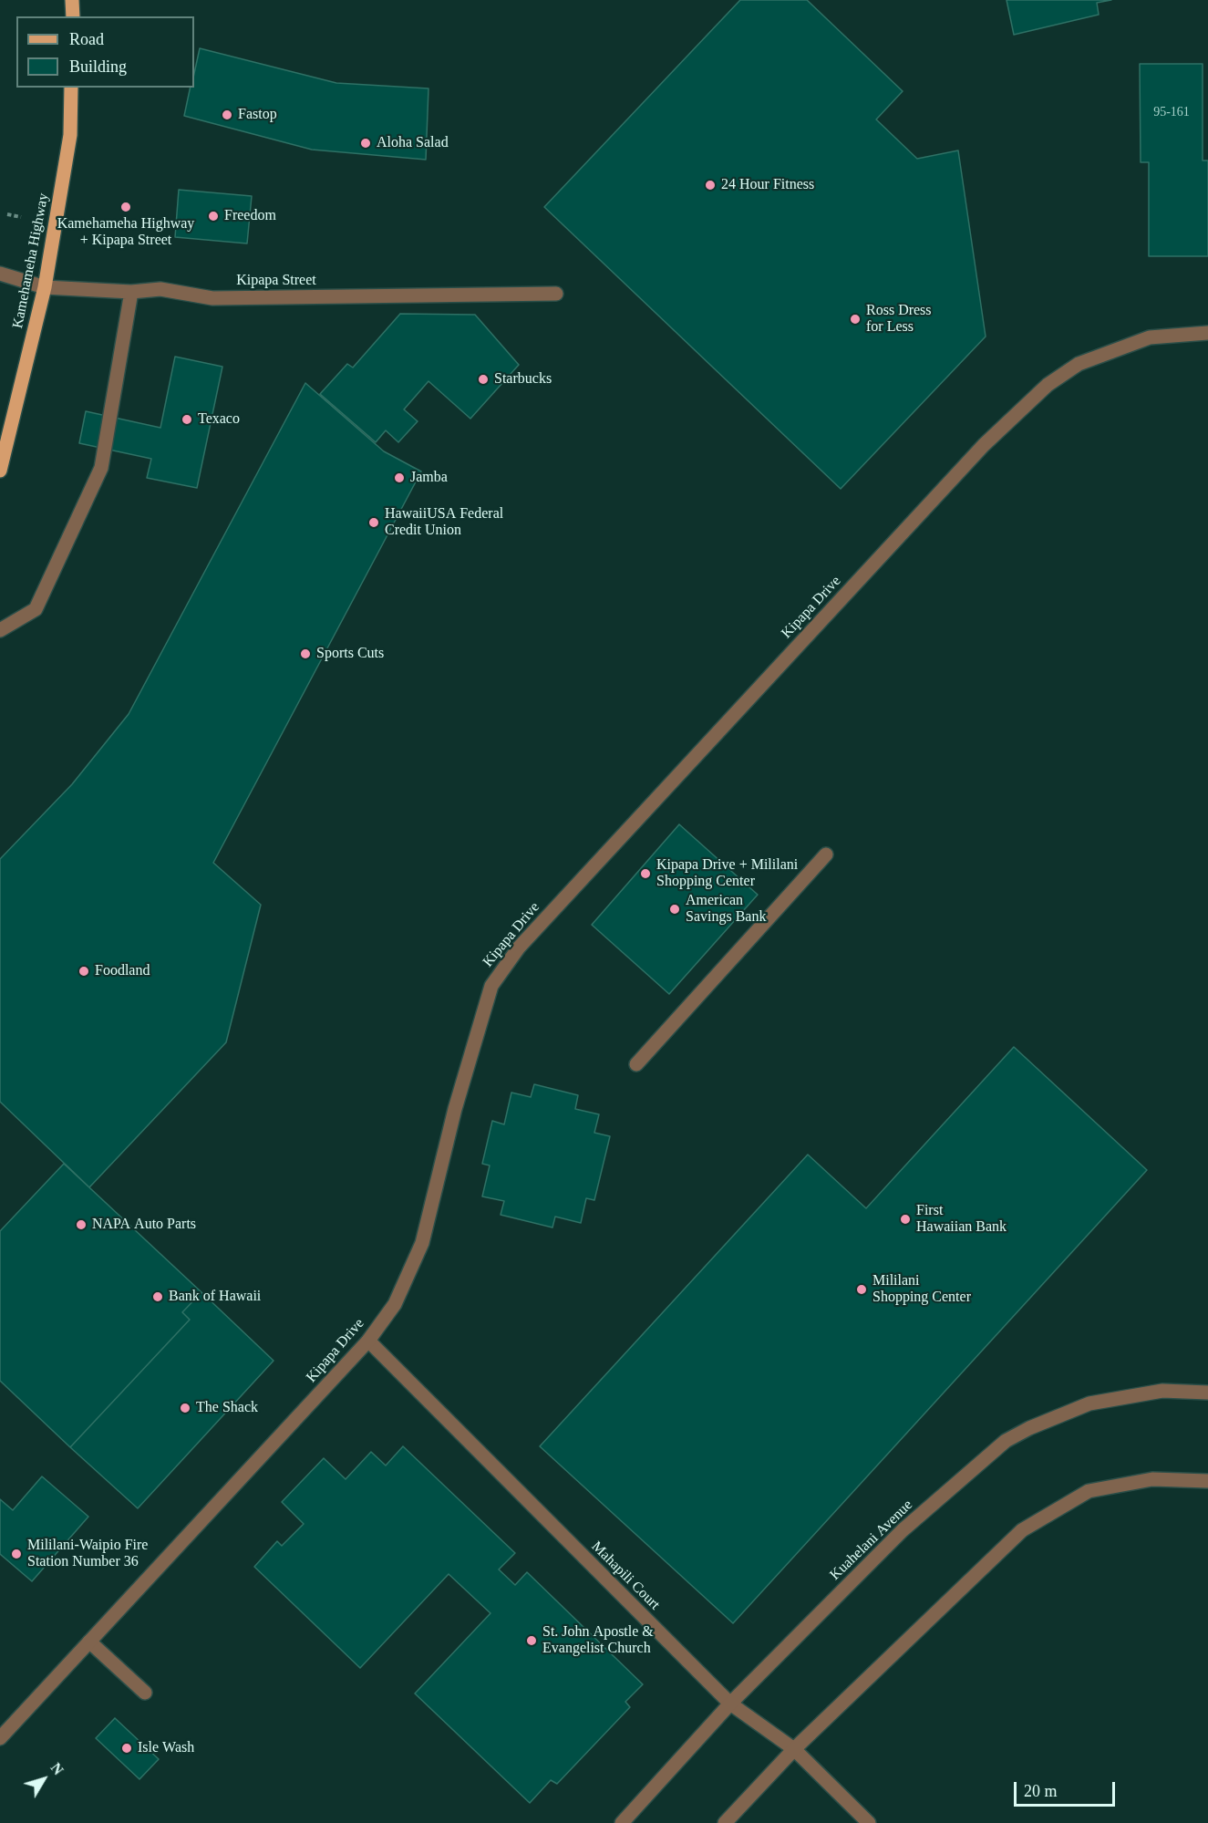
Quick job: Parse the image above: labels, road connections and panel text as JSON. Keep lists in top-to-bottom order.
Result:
{
  "streets": {
    "main road": ["Kamehameha Highway"],
    "street": [
      "Kipapa Street",
      "Kipapa Drive",
      "Kuahelani Avenue",
      "Mahapili Court"
    ]
  },
  "crossings": [
    ["Kamehameha Highway", "Kipapa Street"],
    ["Kipapa Drive", "Mahapili Court"],
    ["Kuahelani Avenue", "Mahapili Court"]
  ],
  "places": [
    "Fastop",
    "Aloha Salad",
    "24 Hour Fitness",
    "Kamehameha Highway + Kipapa Street",
    "Freedom",
    "Ross Dress for Less",
    "Starbucks",
    "Texaco",
    "Jamba",
    "HawaiiUSA Federal Credit Union",
    "Sports Cuts",
    "Kipapa Drive + Mililani Shopping Center",
    "American Savings Bank",
    "Foodland",
    "First Hawaiian Bank",
    "NAPA Auto Parts",
    "Mililani Shopping Center",
    "Bank of Hawaii",
    "The Shack",
    "Mililani-Waipio Fire Station Number 36",
    "St. John Apostle & Evangelist Church",
    "Isle Wash"
  ],
  "house_numbers": ["95-161"],
  "legend": ["Road", "Building"],
  "scale_bar": "20 m",
  "north": "top right"
}
